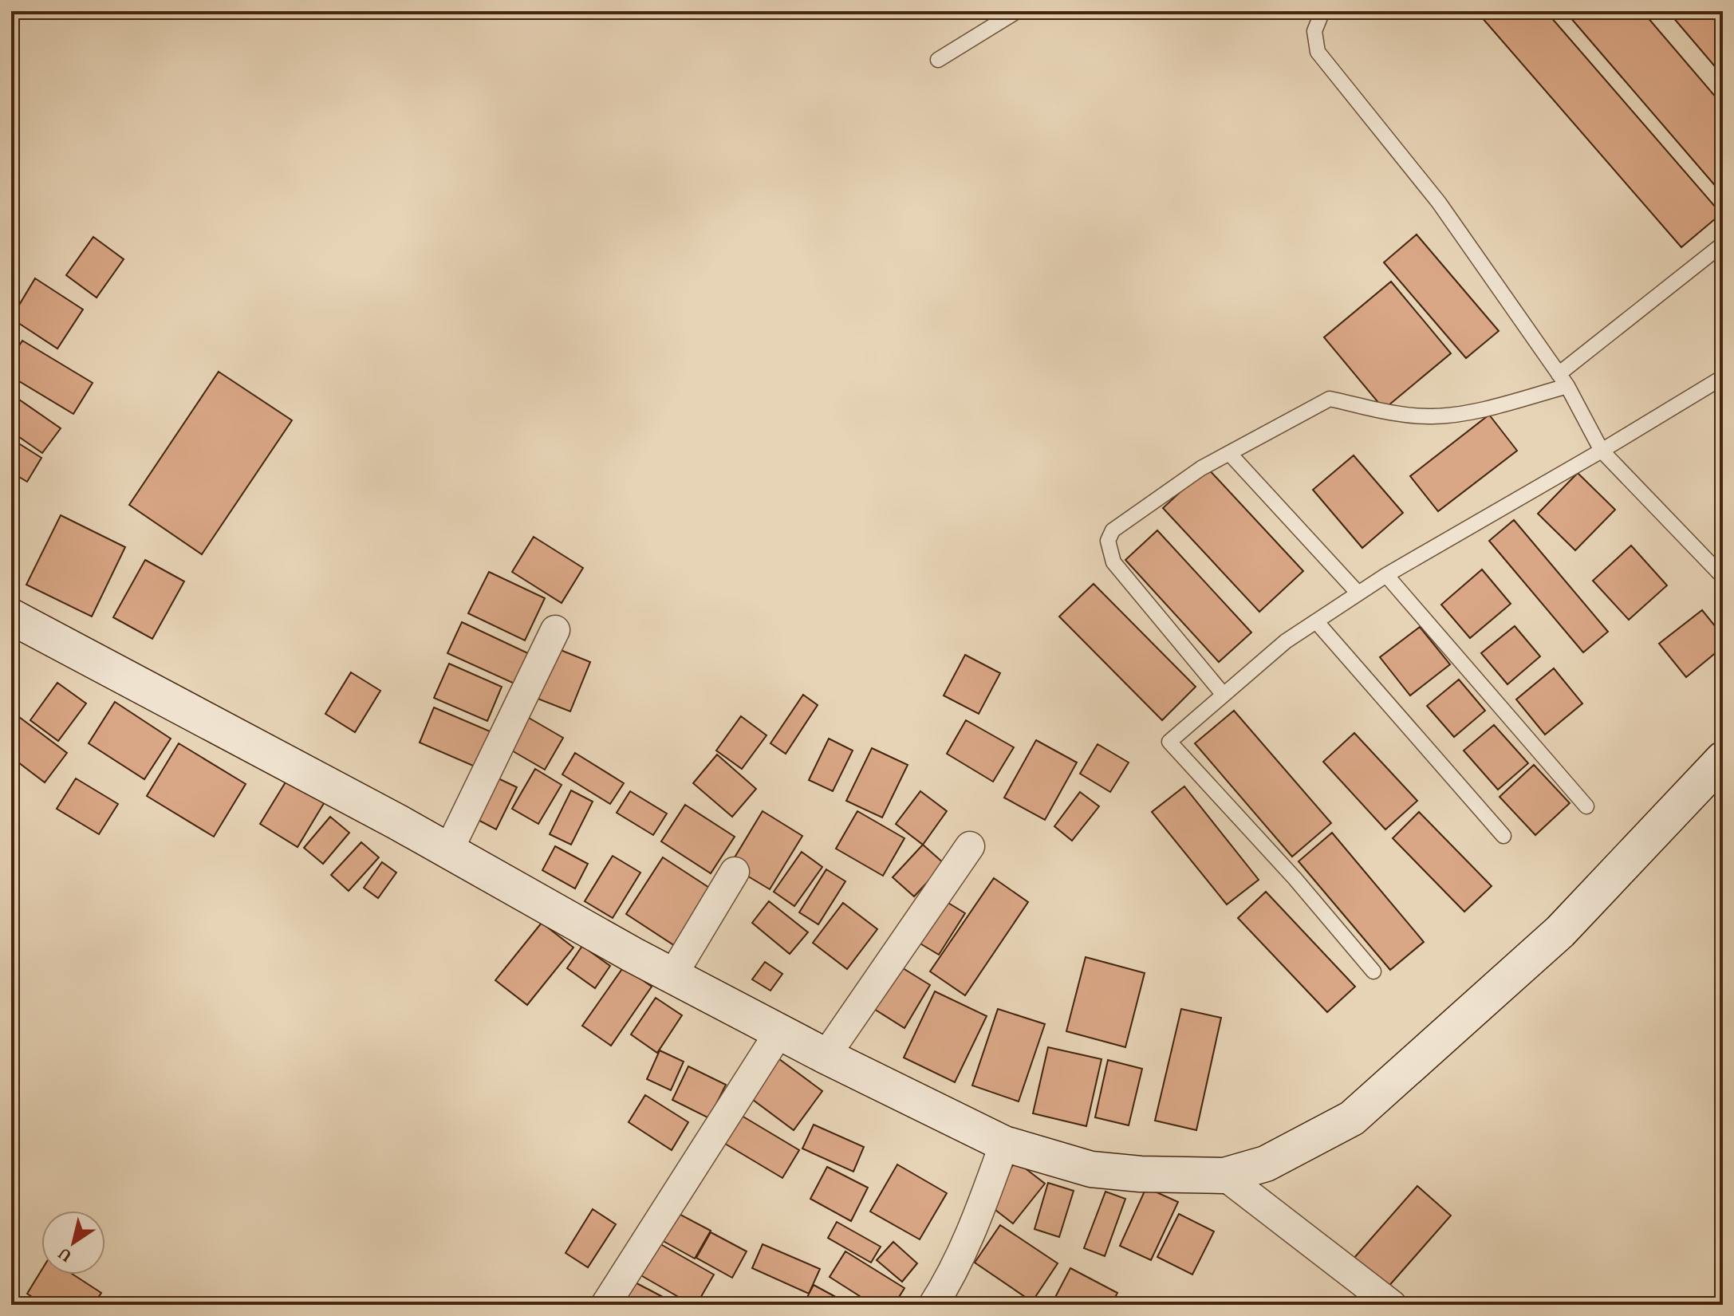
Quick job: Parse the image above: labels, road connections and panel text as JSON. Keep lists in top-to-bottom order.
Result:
{
  "north": "bottom left"
}
